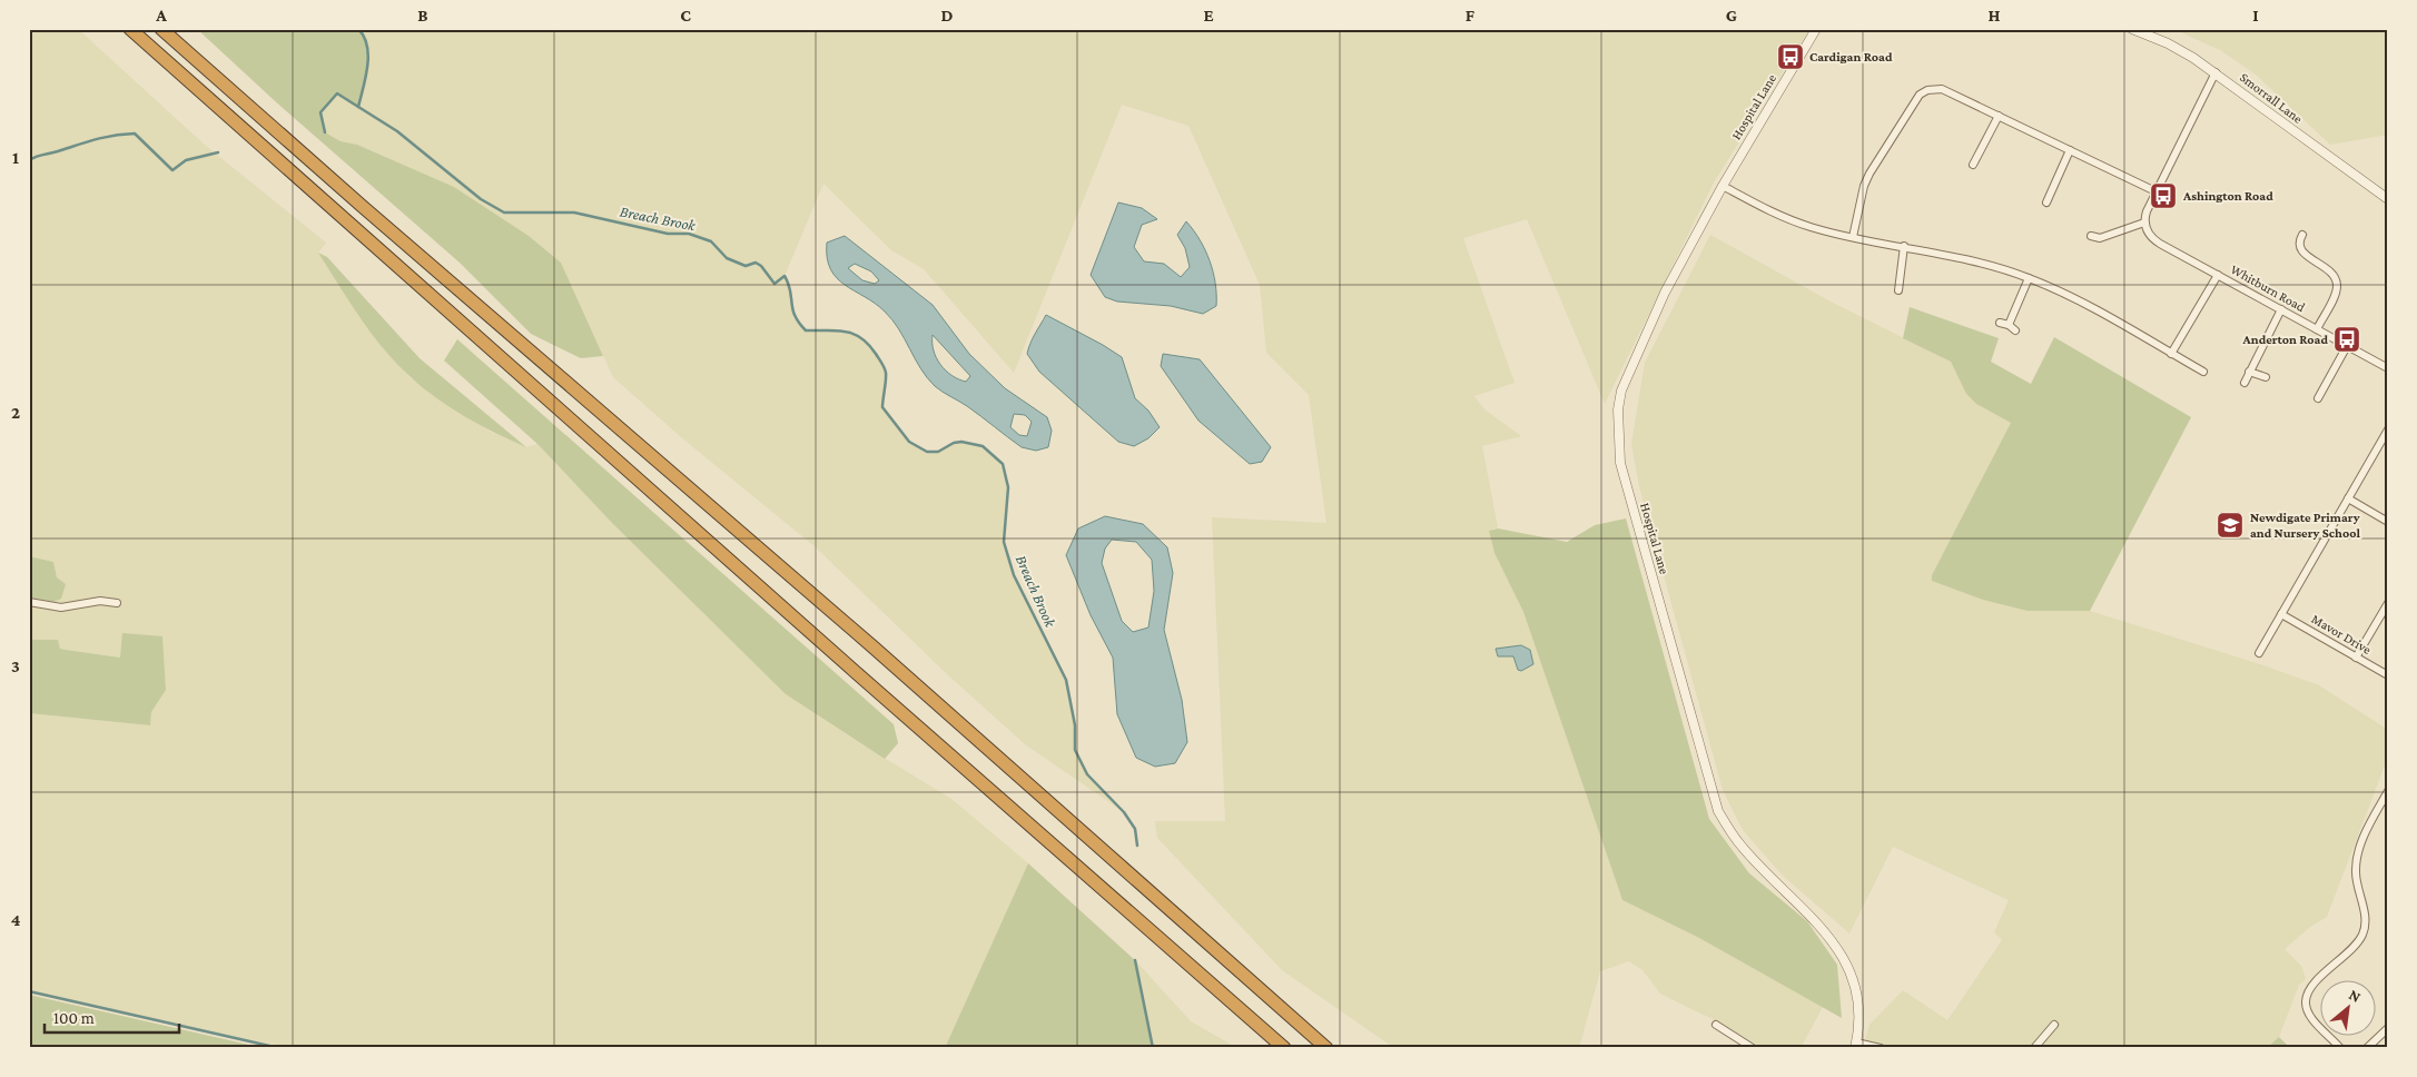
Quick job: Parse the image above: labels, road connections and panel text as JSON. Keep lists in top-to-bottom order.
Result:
{
  "streets": {
    "street": [
      "Smorrall Lane",
      "Hospital Lane",
      "Whitburn Road",
      "Mavor Drive"
    ]
  },
  "water": ["Breach Brook"],
  "places": {
    "bus stop": ["Cardigan Road", "Ashington Road", "Anderton Road"],
    "school or university": ["Newdigate Primary and Nursery School"]
  },
  "scale_bar": "100 m",
  "north": "top right",
  "grid": {
    "columns": [
      "A",
      "B",
      "C",
      "D",
      "E",
      "F",
      "G",
      "H",
      "I"
    ],
    "rows": [
      "1",
      "2",
      "3",
      "4"
    ]
  }
}
